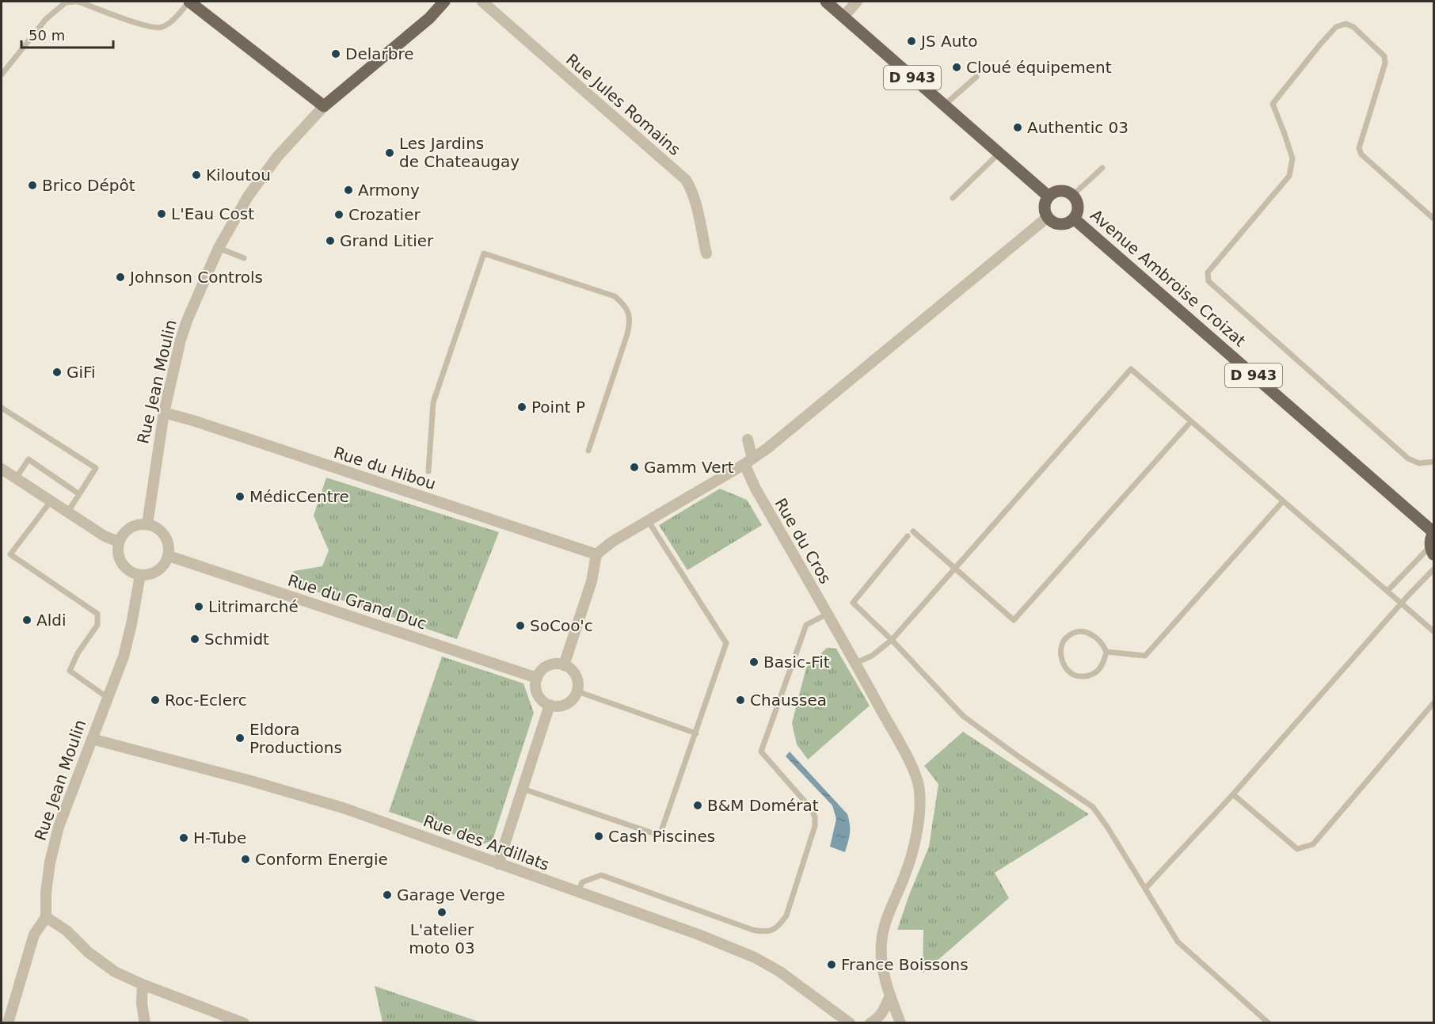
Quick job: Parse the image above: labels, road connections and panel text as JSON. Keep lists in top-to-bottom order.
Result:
{
  "streets": {
    "main road": ["D 943", "Avenue Ambroise Croizat", "Rue Jean Moulin"],
    "street": [
      "Rue Jules Romains",
      "Rue du Hibou",
      "Rue du Cros",
      "Rue du Grand Duc",
      "Rue des Ardillats"
    ]
  },
  "crossings": [
    ["D 943", "Avenue Ambroise Croizat"],
    ["Rue Jean Moulin", "Rue du Hibou"],
    ["Rue Jean Moulin", "Rue du Grand Duc"],
    ["Rue Jean Moulin", "Rue des Ardillats"]
  ],
  "places": [
    "JS Auto",
    "Delarbre",
    "Cloué équipement",
    "Authentic 03",
    "Les Jardins de Chateaugay",
    "Kiloutou",
    "Brico Dépôt",
    "Armony",
    "L'Eau Cost",
    "Crozatier",
    "Grand Litier",
    "Johnson Controls",
    "GiFi",
    "Point P",
    "Gamm Vert",
    "MédicCentre",
    "Litrimarché",
    "Aldi",
    "SoCoo'c",
    "Schmidt",
    "Basic-Fit",
    "Roc-Eclerc",
    "Chaussea",
    "Eldora Productions",
    "B&M Domérat",
    "Cash Piscines",
    "H-Tube",
    "Conform Energie",
    "Garage Verge",
    "L'atelier moto 03",
    "France Boissons"
  ],
  "scale_bar": "50 m"
}
